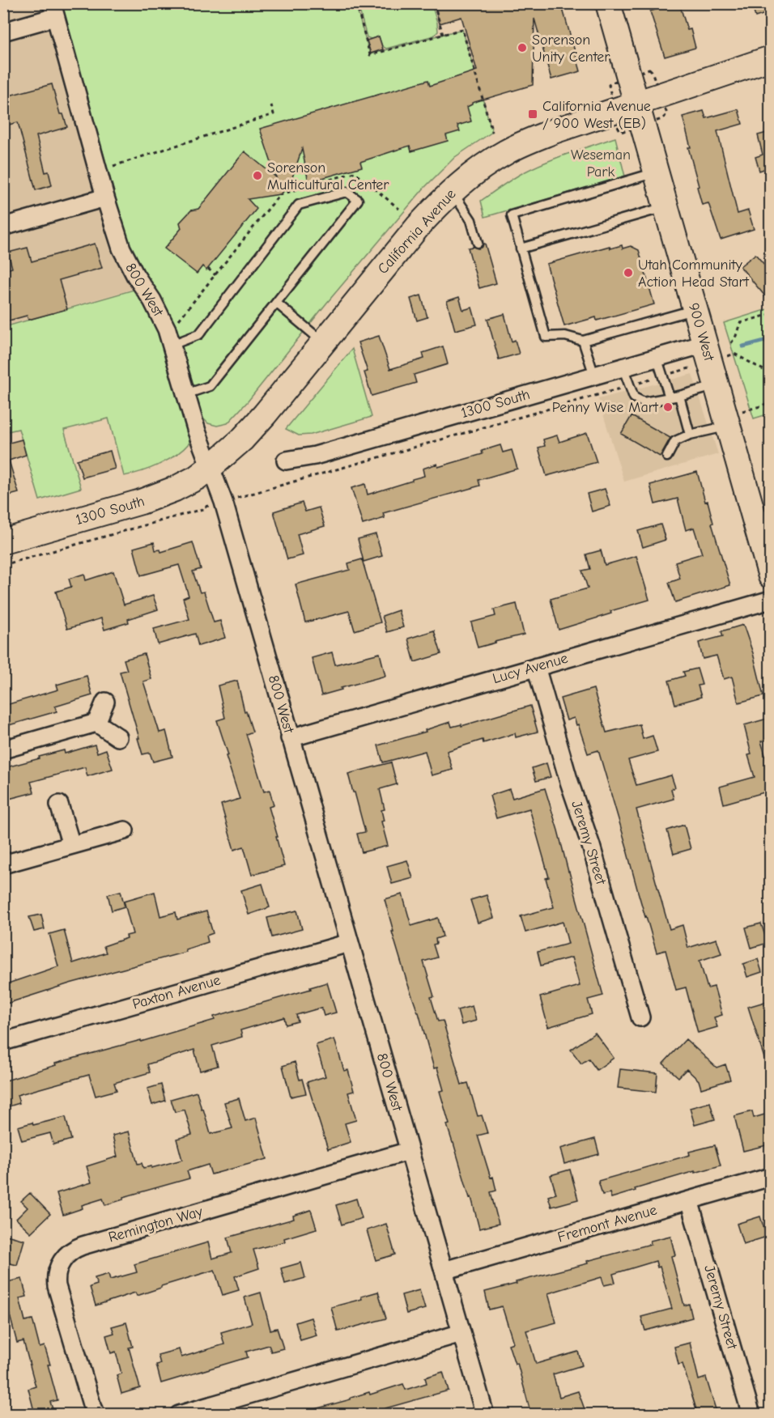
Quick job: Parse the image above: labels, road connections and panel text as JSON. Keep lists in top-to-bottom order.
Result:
{
  "streets": {
    "main road": ["California Avenue", "900 West", "1300 South"],
    "street": [
      "800 West",
      "Lucy Avenue",
      "Jeremy Street",
      "Paxton Avenue",
      "Fremont Avenue",
      "Remington Way"
    ]
  },
  "crossings": [
    ["California Avenue", "800 West"],
    ["California Avenue", "900 West"],
    ["California Avenue", "1300 South"],
    ["800 West", "1300 South"],
    ["800 West", "Lucy Avenue"],
    ["800 West", "Paxton Avenue"],
    ["800 West", "Fremont Avenue"],
    ["800 West", "Remington Way"],
    ["900 West", "1300 South"],
    ["Lucy Avenue", "Jeremy Street"],
    ["Jeremy Street", "Fremont Avenue"]
  ],
  "parks": ["Weseman Park"],
  "places": {
    "other": [
      "Sorenson Unity Center",
      "Sorenson Multicultural Center",
      "Utah Community Action Head Start",
      "Penny Wise Mart"
    ],
    "transit": ["California Avenue / 900 West (EB)"]
  }
}
